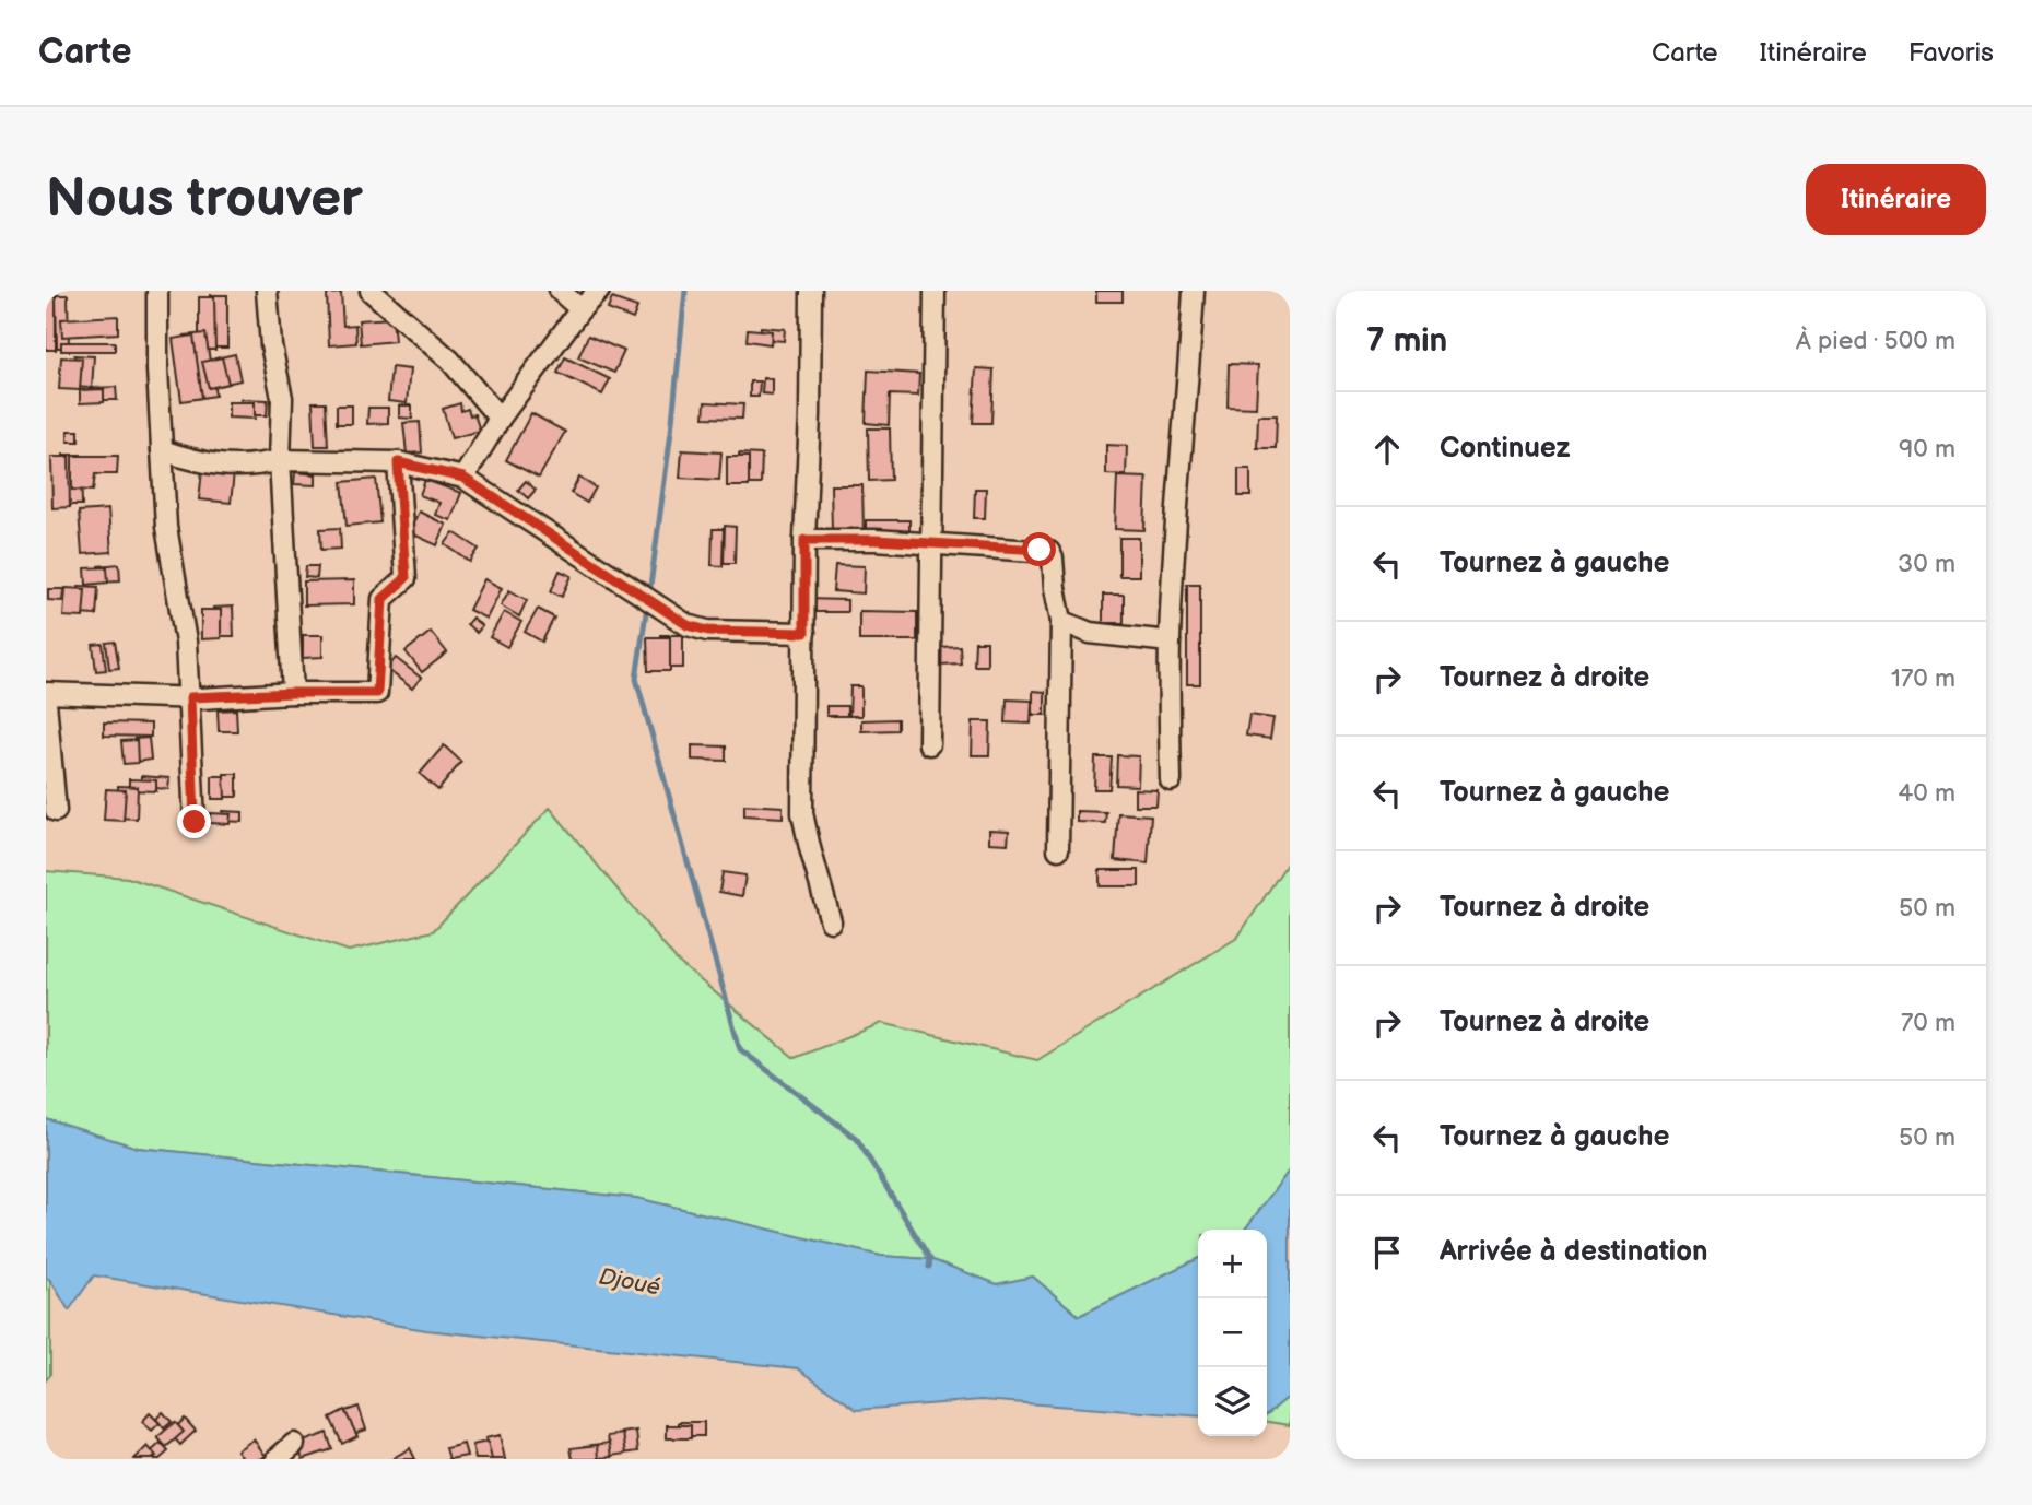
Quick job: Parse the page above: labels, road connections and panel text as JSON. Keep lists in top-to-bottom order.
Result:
{
  "water": ["Djoué"],
  "page": {
    "header": "Carte",
    "nav": ["Carte", "Itinéraire", "Favoris"],
    "buttons": "Itinéraire",
    "title": "Nous trouver",
    "heading": ["7 min", "À pied · 500 m"],
    "list": [
      ["Continuez", "90 m"],
      ["Tournez à gauche", "30 m"],
      ["Tournez à droite", "170 m"],
      ["Tournez à gauche", "40 m"],
      ["Tournez à droite", "50 m"],
      ["Tournez à droite", "70 m"],
      ["Tournez à gauche", "50 m"],
      "Arrivée à destination"
    ],
    "map_buttons": ["+", "−"]
  }
}
